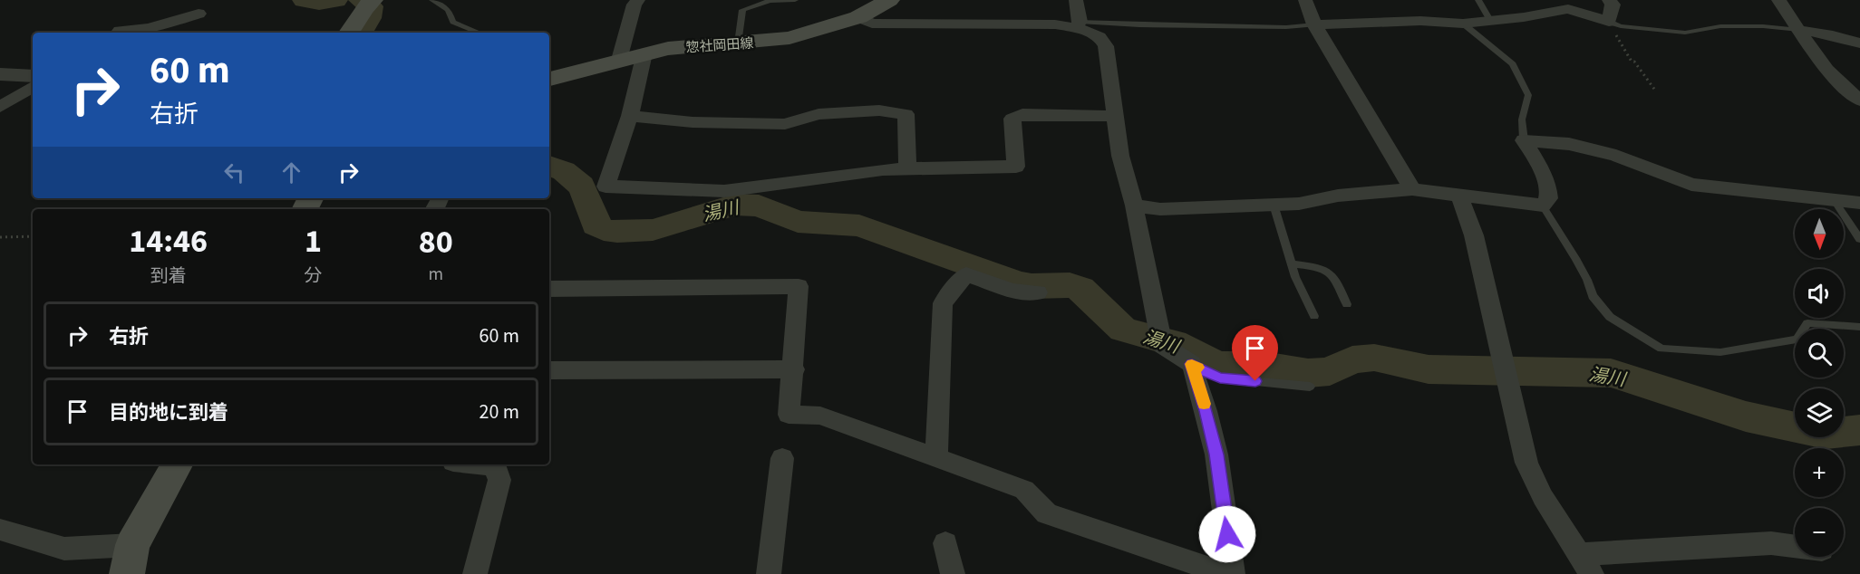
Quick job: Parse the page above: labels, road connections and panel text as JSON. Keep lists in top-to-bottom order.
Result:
{
  "streets": {
    "main road": ["惣社岡田線"]
  },
  "water": ["湯川"],
  "north": "bottom",
  "page": {
    "turn": ["60 m", "右折"],
    "map_buttons": ["+", "−"],
    "eta": [
      "14:46",
      "到着",
      "1",
      "分",
      "80",
      "m"
    ],
    "list": [
      {
        "name": "右折",
        "value": "60 m"
      },
      {
        "name": "目的地に到着",
        "value": "20 m"
      }
    ]
  }
}
